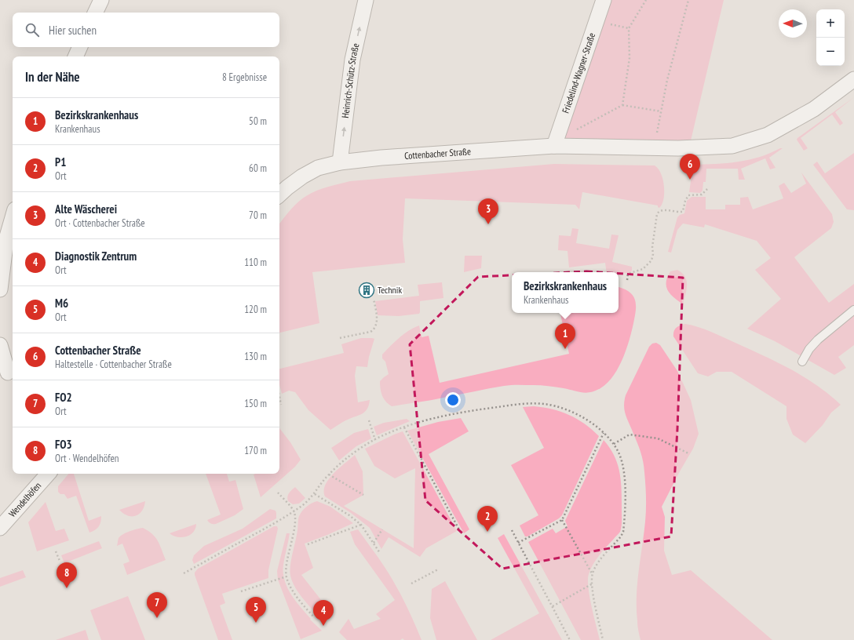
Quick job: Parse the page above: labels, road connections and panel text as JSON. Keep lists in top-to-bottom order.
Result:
{
  "streets": {
    "street": [
      "Friedelind-Wagner-Straße",
      "Heinrich-Schütz-Straße",
      "Cottenbacher Straße",
      "Wendelhöfen"
    ]
  },
  "crossings": [
    ["Friedelind-Wagner-Straße", "Cottenbacher Straße"],
    ["Heinrich-Schütz-Straße", "Cottenbacher Straße"]
  ],
  "one_way": ["Heinrich-Schütz-Straße"],
  "places": {
    "building": ["Technik"]
  },
  "north": "left",
  "page": {
    "map_buttons": ["+", "−"],
    "search": "Hier suchen",
    "heading": ["In der Nähe", "8 Ergebnisse"],
    "list": [
      {
        "mark": "1",
        "name": "Bezirkskrankenhaus",
        "note": "Krankenhaus",
        "value": "50 m"
      },
      {
        "mark": "2",
        "name": "P1",
        "note": "Ort",
        "value": "60 m"
      },
      {
        "mark": "3",
        "name": "Alte Wäscherei",
        "note": "Ort · Cottenbacher Straße",
        "value": "70 m"
      },
      {
        "mark": "4",
        "name": "Diagnostik Zentrum",
        "note": "Ort",
        "value": "110 m"
      },
      {
        "mark": "5",
        "name": "M6",
        "note": "Ort",
        "value": "120 m"
      },
      {
        "mark": "6",
        "name": "Cottenbacher Straße",
        "note": "Haltestelle · Cottenbacher Straße",
        "value": "130 m"
      },
      {
        "mark": "7",
        "name": "FO2",
        "note": "Ort",
        "value": "150 m"
      },
      {
        "mark": "8",
        "name": "FO3",
        "note": "Ort · Wendelhöfen",
        "value": "170 m"
      }
    ],
    "pins": [
      "6",
      "3",
      "1",
      "2",
      "8",
      "7",
      "5",
      "4"
    ],
    "popup": ["Bezirkskrankenhaus", "Krankenhaus"]
  }
}
